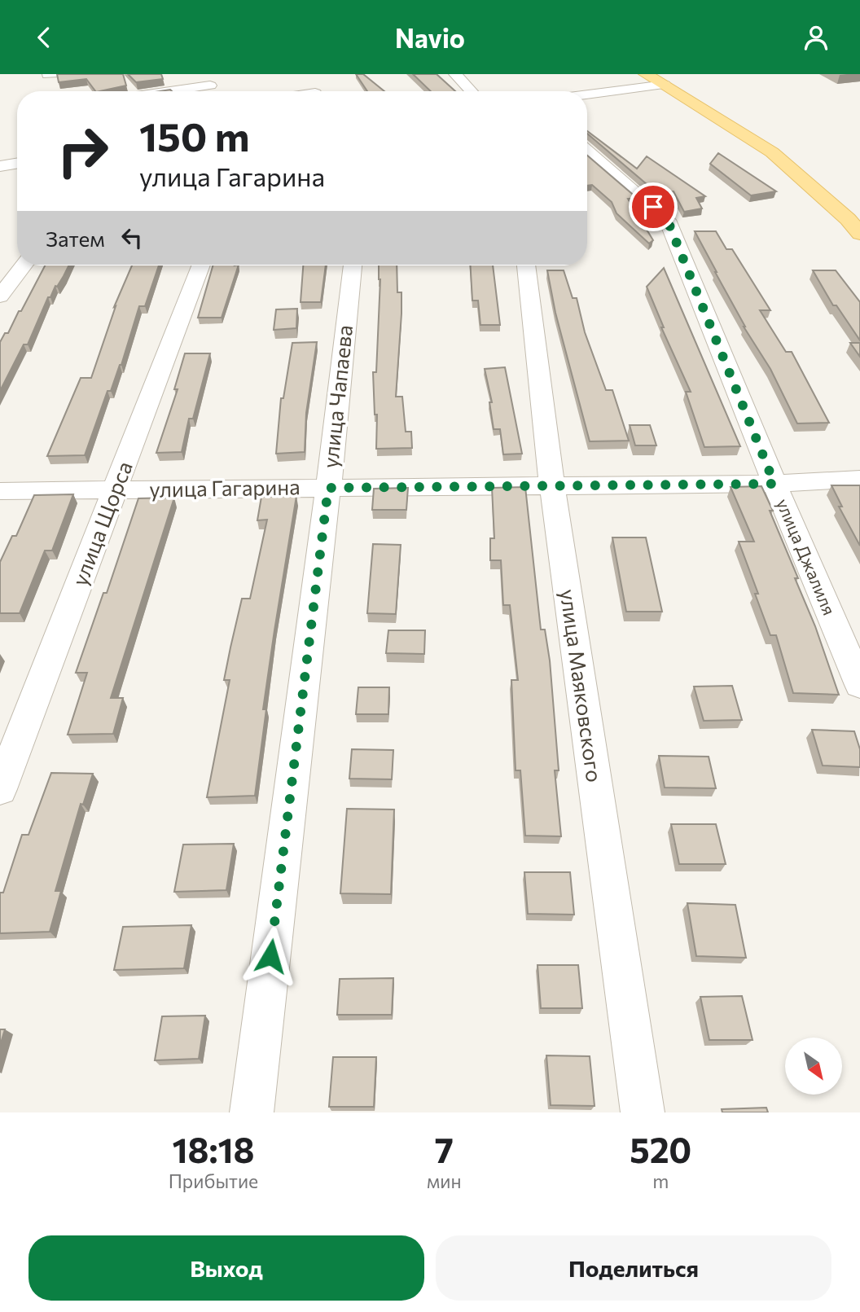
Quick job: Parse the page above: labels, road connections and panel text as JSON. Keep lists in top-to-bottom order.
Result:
{
  "streets": {
    "street": [
      "улица Чапаева",
      "улица Гагарина",
      "улица Щорса",
      "улица Джалиля",
      "улица Маяковского"
    ]
  },
  "crossings": [
    ["улица Чапаева", "улица Гагарина"],
    ["улица Гагарина", "улица Щорса"],
    ["улица Гагарина", "улица Джалиля"],
    ["улица Гагарина", "улица Маяковского"]
  ],
  "north": "bottom right",
  "page": {
    "header": "Navio",
    "turn": ["150 m", "улица Гагарина"],
    "then": "Затем",
    "eta": [
      "18:18",
      "Прибытие",
      "7",
      "мин",
      "520",
      "m"
    ],
    "buttons": ["Выход", "Поделиться"]
  }
}
